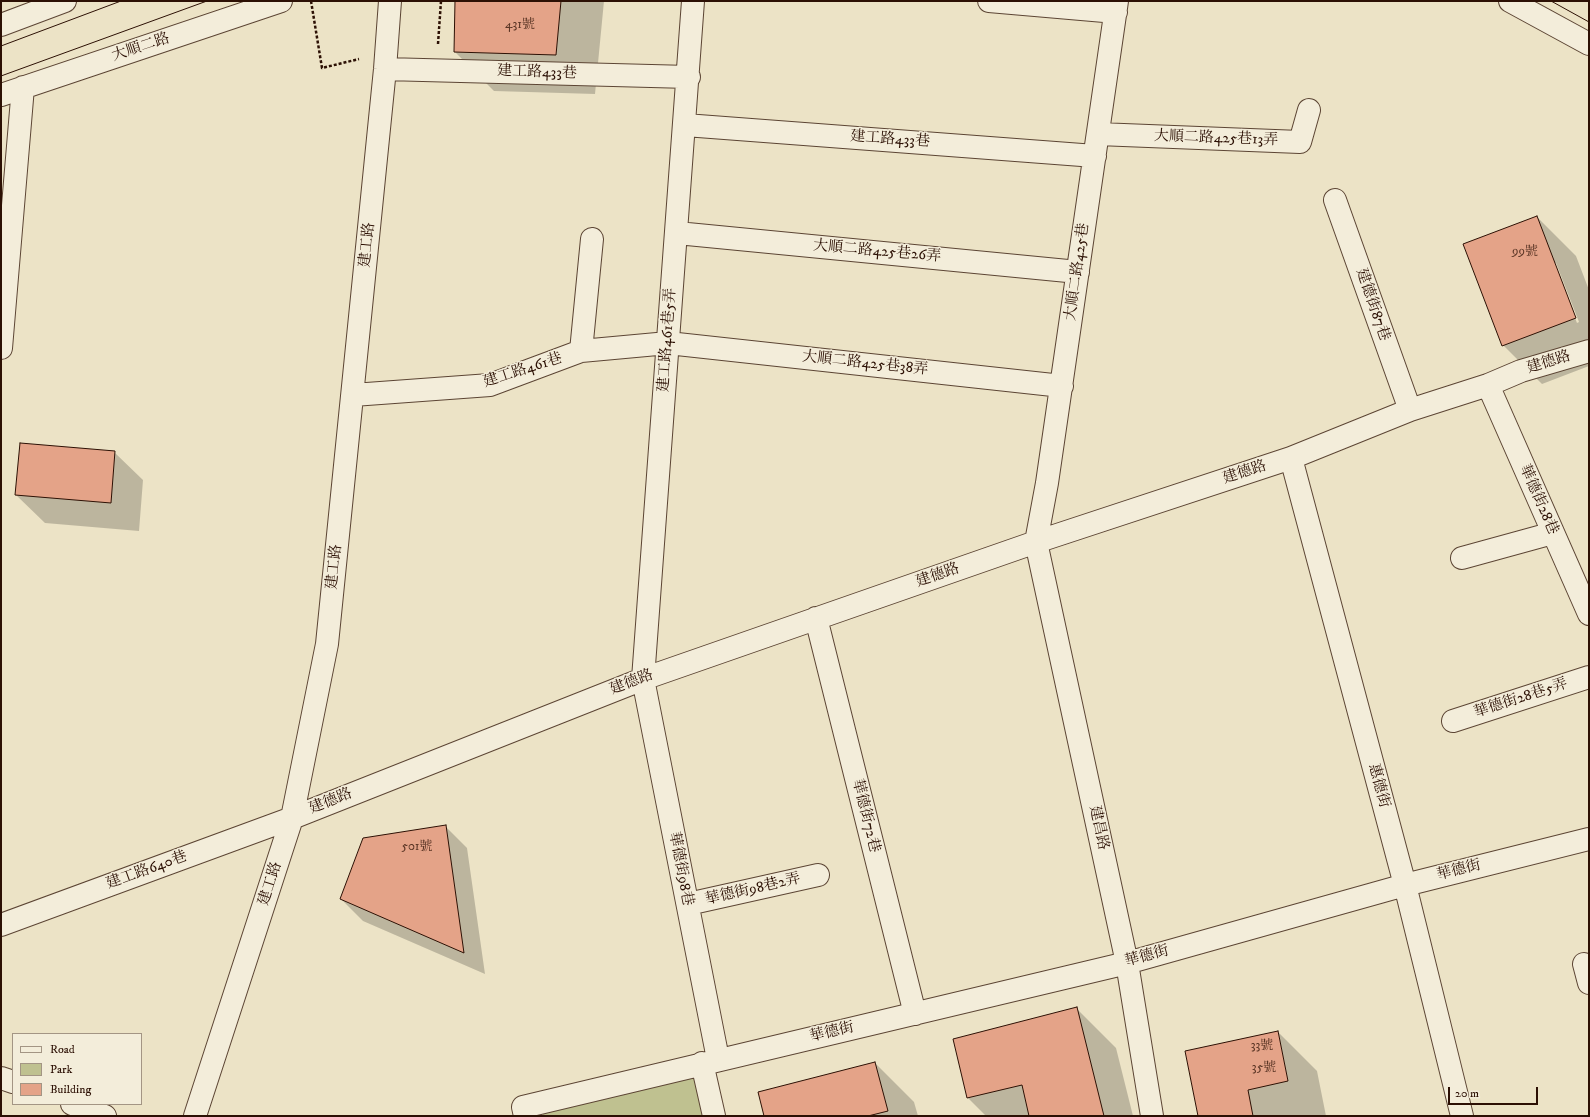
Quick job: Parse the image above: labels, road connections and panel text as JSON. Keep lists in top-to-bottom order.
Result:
{
  "streets": {
    "street": [
      "大順二路",
      "建工路433巷",
      "大順二路425巷13弄",
      "建工路",
      "大順二路425巷26弄",
      "大順二路425巷",
      "建德街87巷",
      "建工路461巷5弄",
      "建德路",
      "大順二路425巷38弄",
      "建工路461巷",
      "華德街28巷",
      "華德街28巷5弄",
      "惠德街",
      "華德街72巷",
      "建昌路",
      "華德街98巷",
      "建工路640巷",
      "華德街",
      "華德街98巷2弄"
    ]
  },
  "crossings": [
    ["建工路433巷", "建工路"],
    ["建工路433巷", "大順二路425巷"],
    ["建工路433巷", "建工路461巷5弄"],
    ["大順二路425巷13弄", "大順二路425巷"],
    ["建工路", "建德路"],
    ["建工路", "建工路461巷"],
    ["建工路", "建工路640巷"],
    ["大順二路425巷26弄", "大順二路425巷"],
    ["大順二路425巷26弄", "建工路461巷5弄"],
    ["大順二路425巷", "建德路"],
    ["大順二路425巷", "大順二路425巷38弄"],
    ["大順二路425巷", "建昌路"],
    ["建德街87巷", "建德路"],
    ["建工路461巷5弄", "建德路"],
    ["建工路461巷5弄", "大順二路425巷38弄"],
    ["建工路461巷5弄", "建工路461巷"],
    ["建工路461巷5弄", "華德街98巷"],
    ["建德路", "華德街28巷"],
    ["建德路", "惠德街"],
    ["建德路", "華德街72巷"],
    ["建德路", "建昌路"],
    ["建德路", "華德街98巷"],
    ["建德路", "建工路640巷"],
    ["大順二路425巷38弄", "建工路461巷"],
    ["惠德街", "華德街"],
    ["華德街72巷", "華德街"],
    ["建昌路", "華德街"],
    ["華德街98巷", "華德街"],
    ["華德街98巷", "華德街98巷2弄"]
  ],
  "house_numbers": [
    "431號",
    "99號",
    "501號",
    "33號",
    "35號"
  ],
  "legend": ["Road", "Park", "Building"],
  "scale_bar": "20 m"
}
